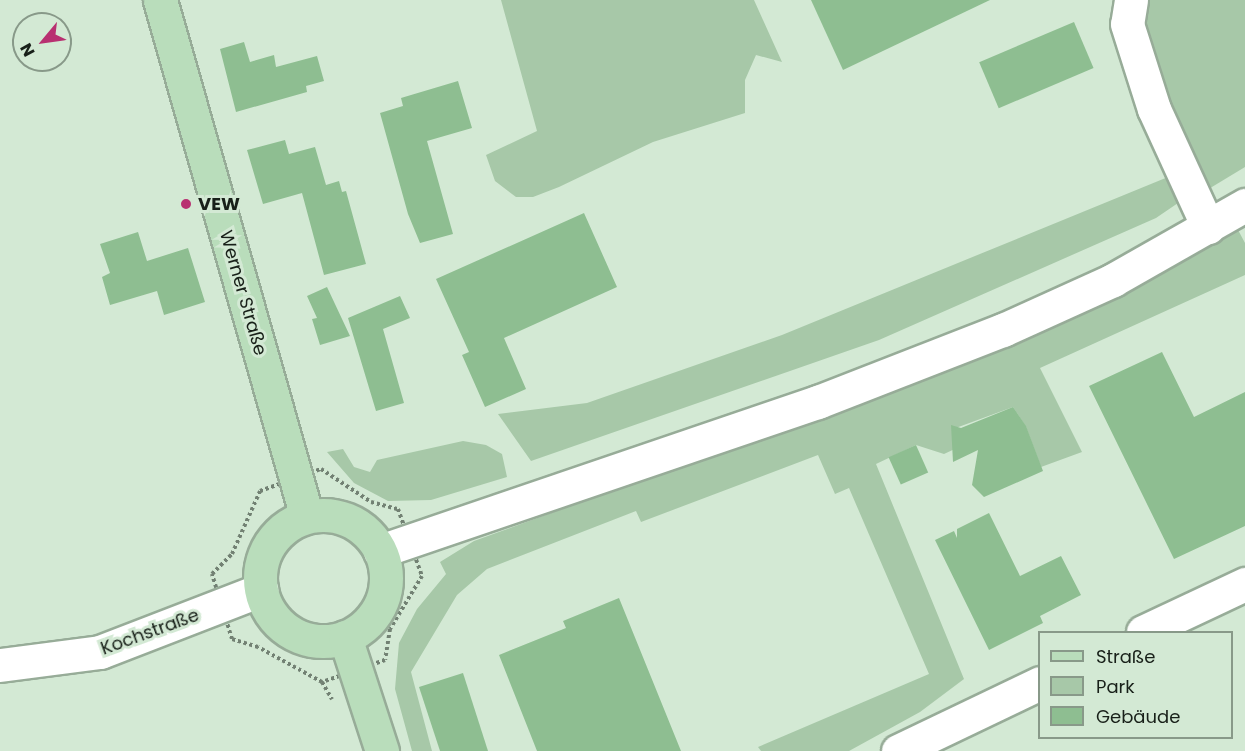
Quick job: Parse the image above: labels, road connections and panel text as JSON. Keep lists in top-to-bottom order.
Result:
{
  "streets": {
    "main road": ["Werner Straße"],
    "street": ["Kochstraße"]
  },
  "crossings": [
    ["Werner Straße", "Kochstraße"]
  ],
  "places": ["VEW"],
  "legend": ["Straße", "Park", "Gebäude"],
  "north": "bottom left"
}
